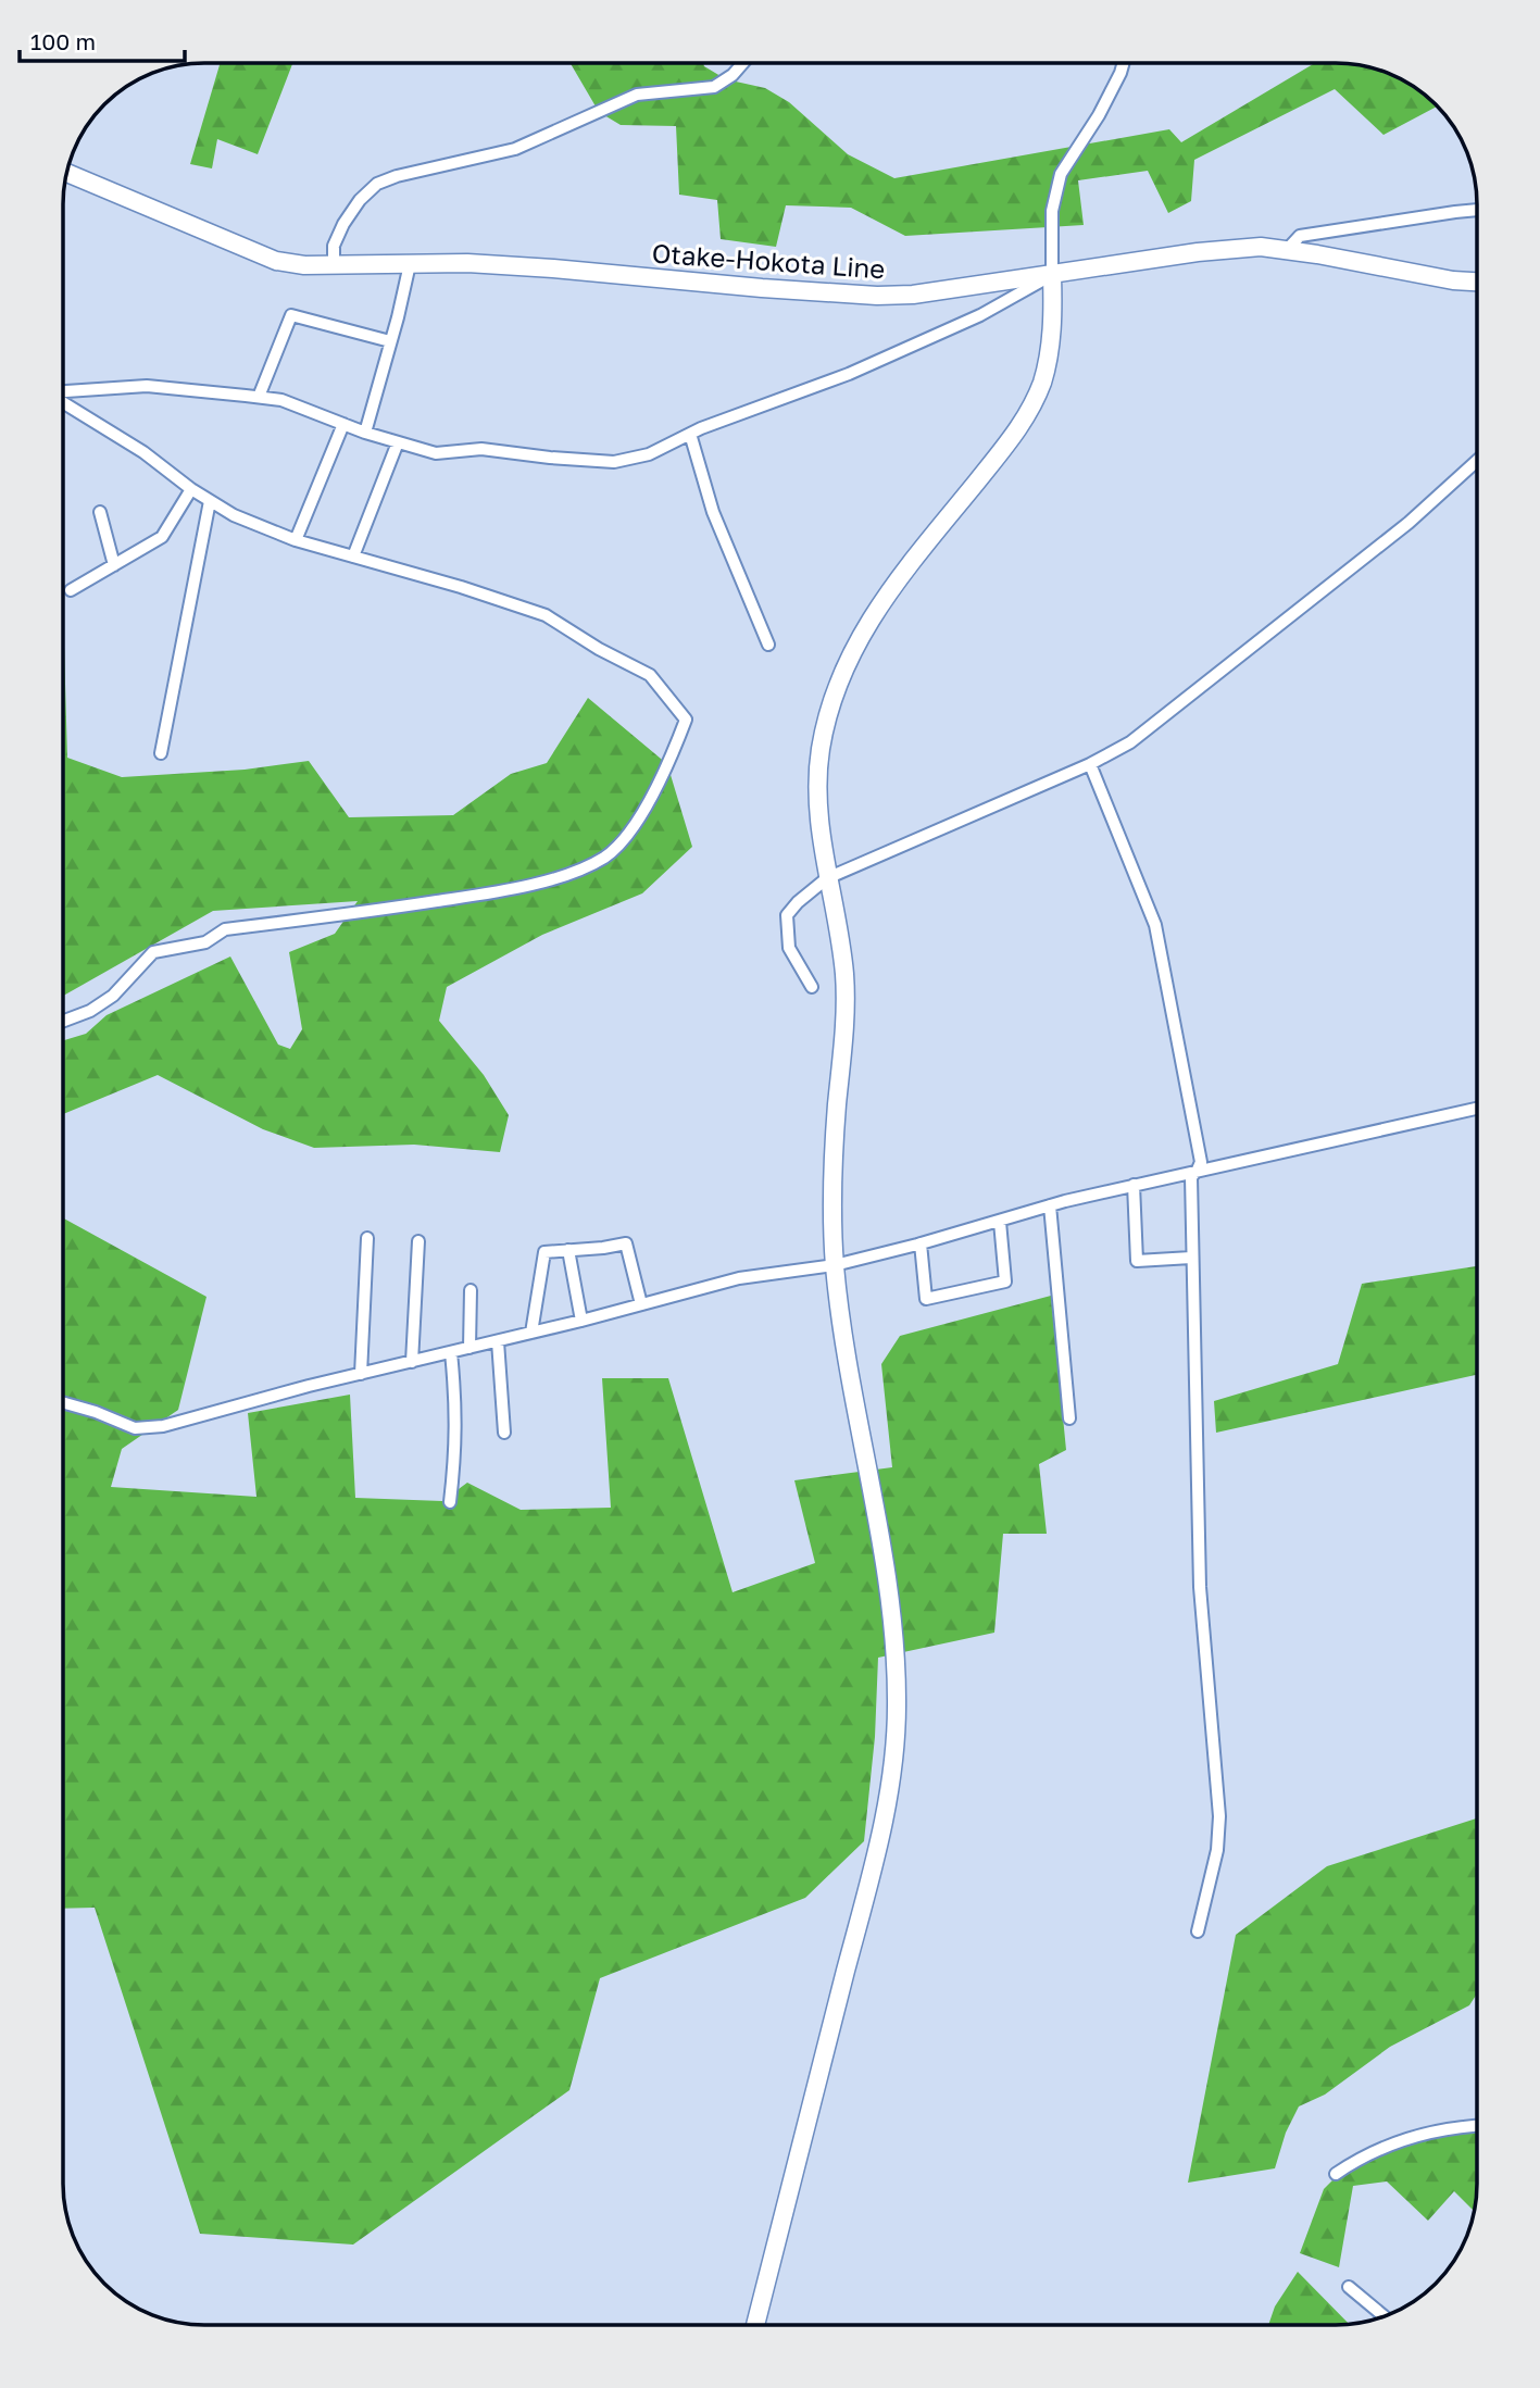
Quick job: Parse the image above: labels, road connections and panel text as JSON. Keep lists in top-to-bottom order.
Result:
{
  "streets": {
    "street": ["Otake-Hokota Line"]
  },
  "scale_bar": "100 m"
}
